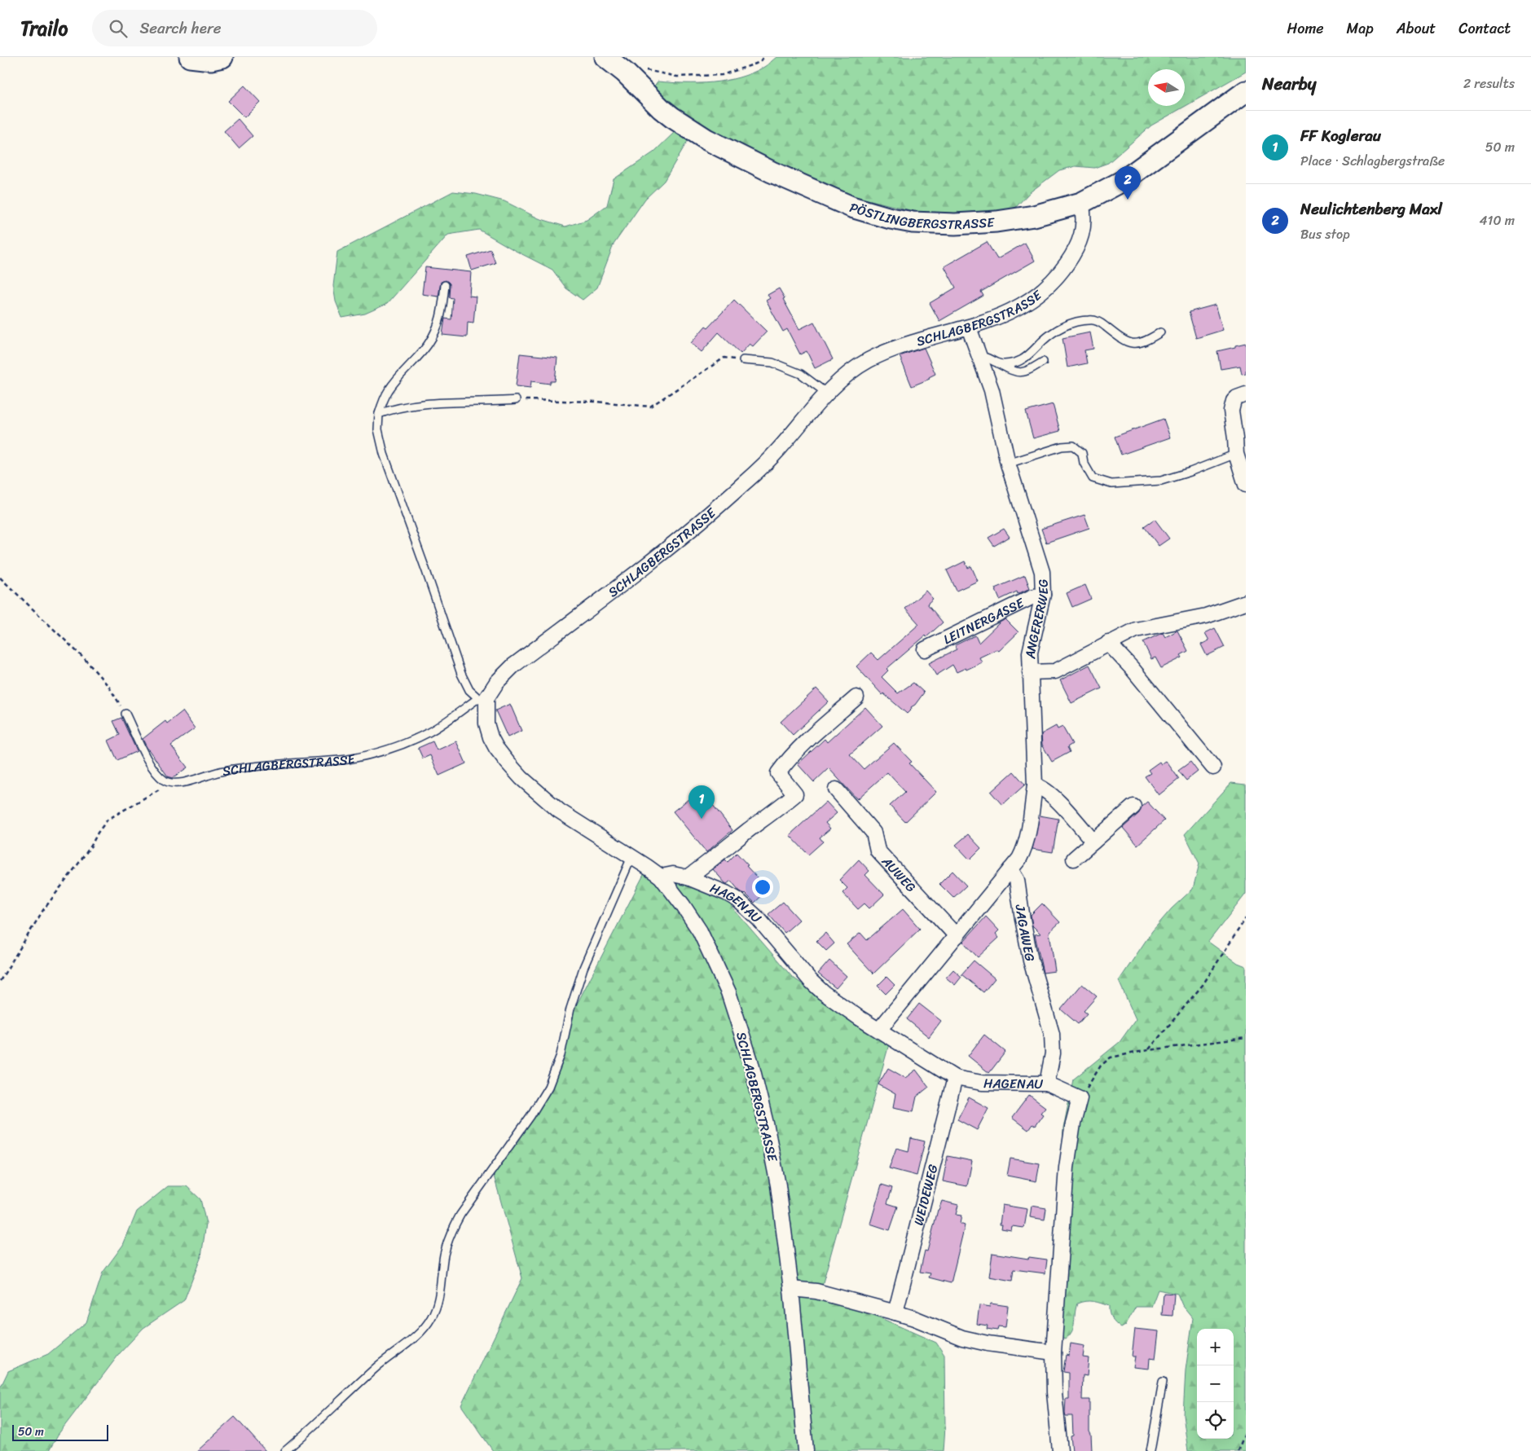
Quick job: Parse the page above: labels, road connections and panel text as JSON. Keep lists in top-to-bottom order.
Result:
{
  "streets": {
    "main road": ["PÖSTLINGBERGSTRASSE"],
    "street": [
      "SCHLAGBERGSTRASSE",
      "LEITNERGASSE",
      "ANGERERWEG",
      "AUWEG",
      "HAGENAU",
      "JAGAWEG",
      "WEIDEWEG"
    ]
  },
  "crossings": [
    ["PÖSTLINGBERGSTRASSE", "SCHLAGBERGSTRASSE"],
    ["SCHLAGBERGSTRASSE", "ANGERERWEG"],
    ["SCHLAGBERGSTRASSE", "HAGENAU"],
    ["LEITNERGASSE", "ANGERERWEG"],
    ["HAGENAU", "JAGAWEG"],
    ["HAGENAU", "WEIDEWEG"]
  ],
  "scale_bar": "50 m",
  "north": "left",
  "page": {
    "header": "Trailo",
    "search": "Search here",
    "nav": [
      "Home",
      "Map",
      "About",
      "Contact"
    ],
    "heading": ["Nearby", "2 results"],
    "list": [
      {
        "mark": "1",
        "name": "FF Koglerau",
        "note": "Place · Schlagbergstraße",
        "value": "50 m"
      },
      {
        "mark": "2",
        "name": "Neulichtenberg Maxl",
        "note": "Bus stop",
        "value": "410 m"
      }
    ],
    "pins": ["2", "1"],
    "map_buttons": ["+", "−"],
    "scale": "50 m"
  }
}
